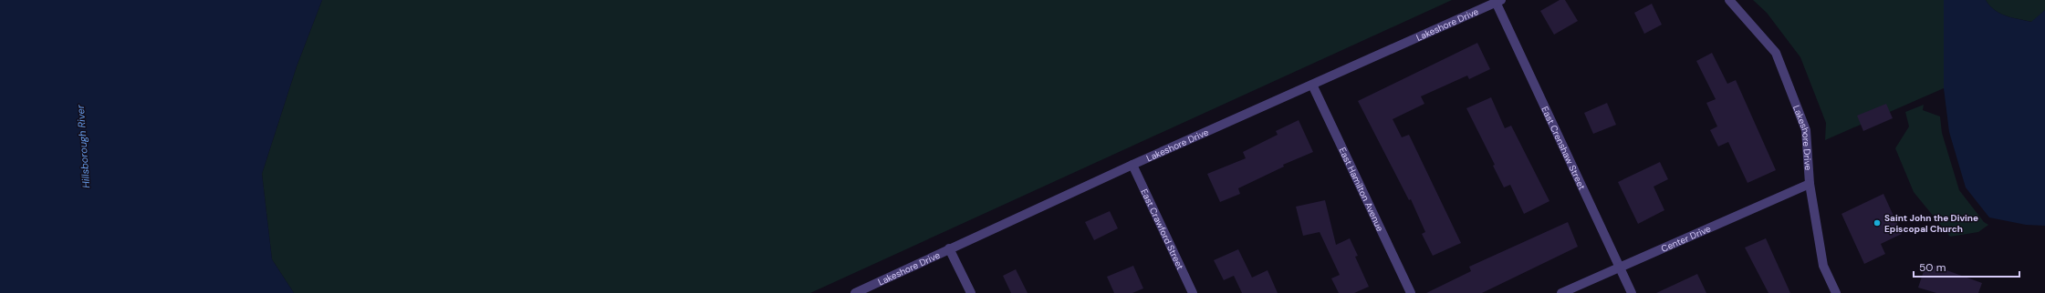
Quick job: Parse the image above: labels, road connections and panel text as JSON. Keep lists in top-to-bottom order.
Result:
{
  "streets": {
    "street": [
      "Lakeshore Drive",
      "East Crenshaw Street",
      "East Hamilton Avenue",
      "East Crawford Street",
      "Center Drive"
    ]
  },
  "crossings": [
    ["Lakeshore Drive", "East Crenshaw Street"],
    ["Lakeshore Drive", "East Hamilton Avenue"],
    ["Lakeshore Drive", "East Crawford Street"],
    ["Lakeshore Drive", "Center Drive"],
    ["East Crenshaw Street", "Center Drive"]
  ],
  "water": ["Hillsborough River"],
  "places": ["Saint John the Divine Episcopal Church"],
  "scale_bar": "50 m"
}
